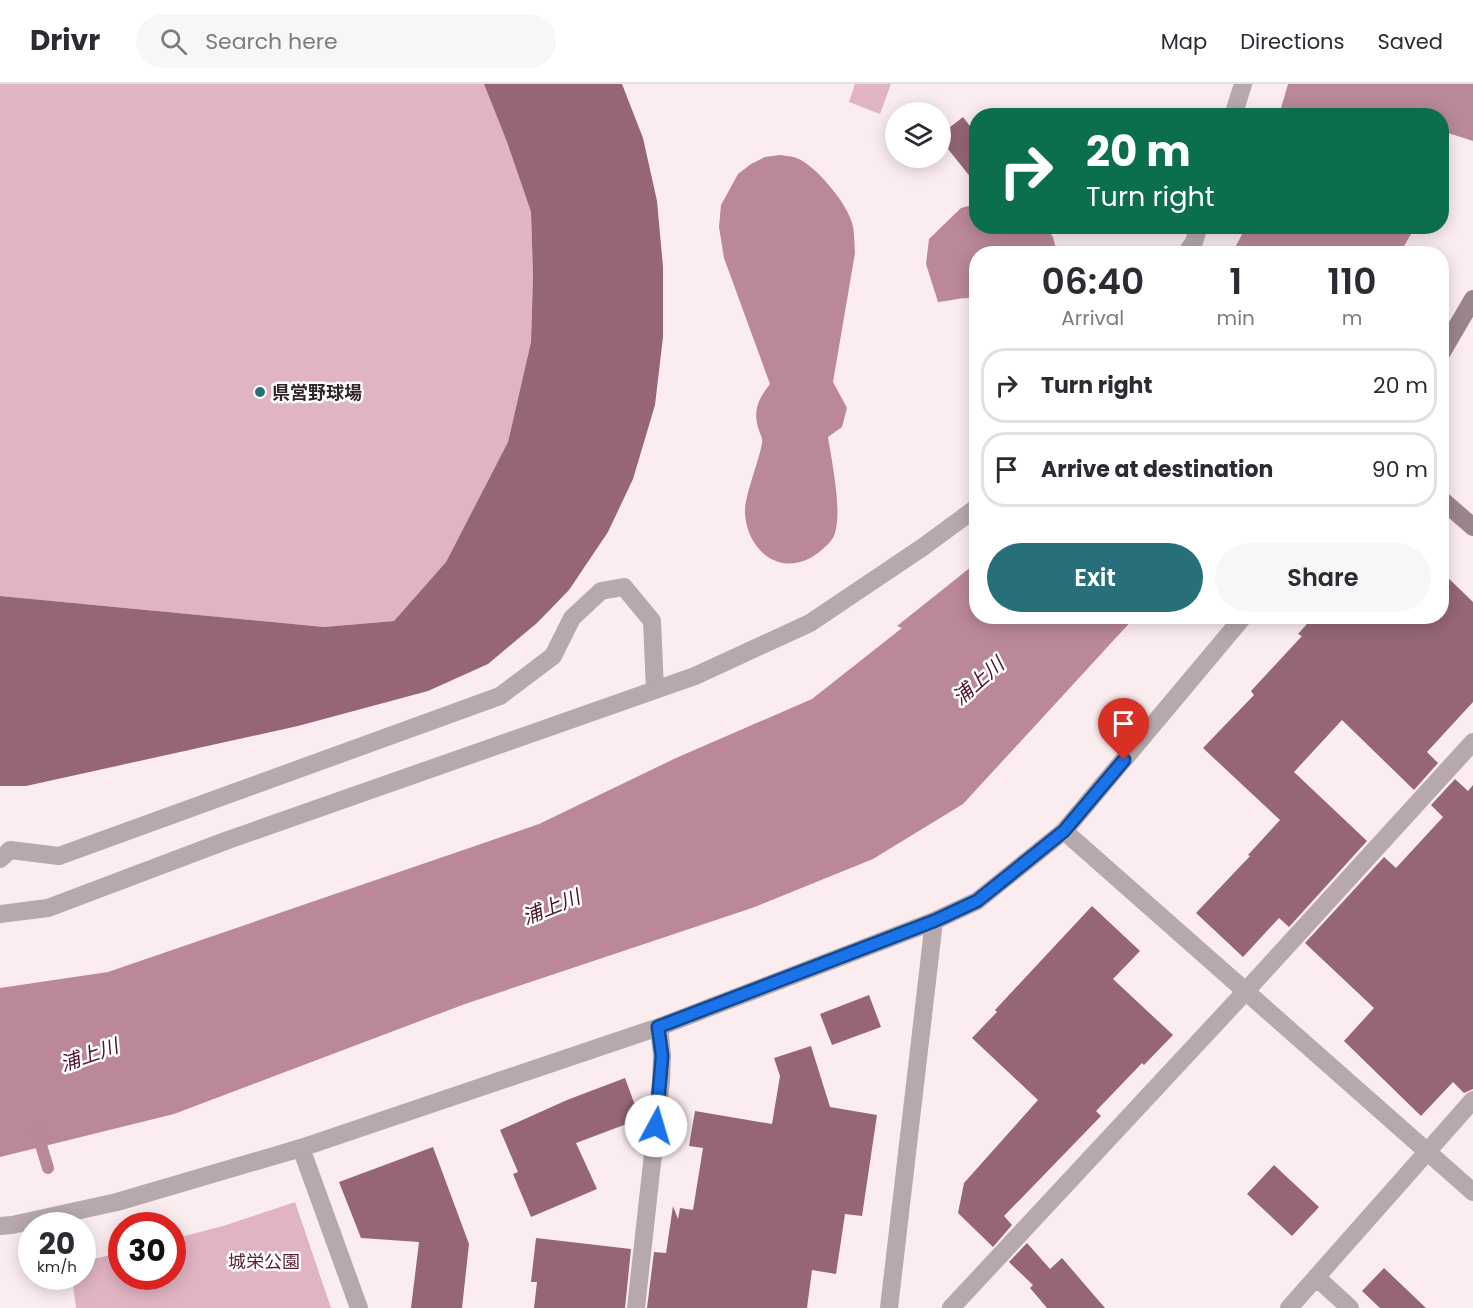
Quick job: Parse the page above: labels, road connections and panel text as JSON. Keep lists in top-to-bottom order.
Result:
{
  "water": ["浦上川"],
  "parks": ["城栄公園"],
  "places": ["県営野球場"],
  "page": {
    "header": "Drivr",
    "search": "Search here",
    "nav": ["Map", "Directions", "Saved"],
    "turn": ["20 m", "Turn right"],
    "eta": [
      "06:40",
      "Arrival",
      "1",
      "min",
      "110",
      "m"
    ],
    "list": [
      {
        "name": "Turn right",
        "value": "20 m"
      },
      {
        "name": "Arrive at destination",
        "value": "90 m"
      }
    ],
    "buttons": ["Exit", "Share"],
    "speed": "20 km/h",
    "limit": "30"
  }
}
